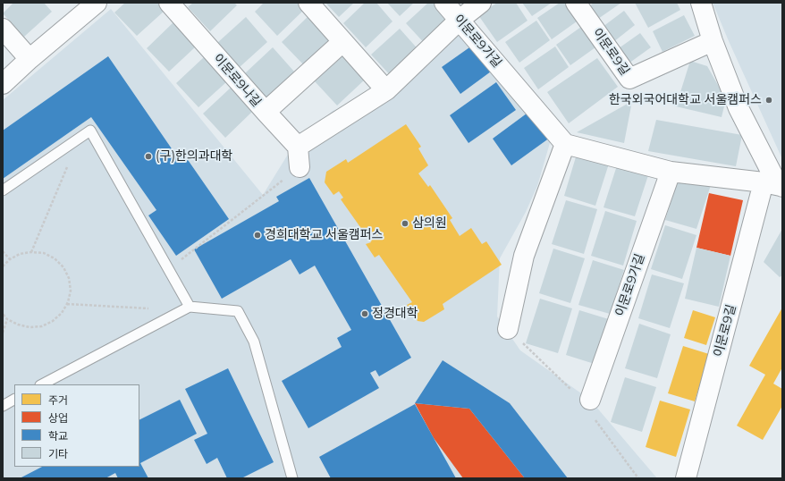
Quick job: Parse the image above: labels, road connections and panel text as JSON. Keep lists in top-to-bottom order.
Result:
{
  "streets": {
    "street": ["이문로9가길", "이문로9길", "이문로9나길"]
  },
  "places": [
    "한국외국어대학교 서울캠퍼스",
    "(구)한의과대학",
    "삼의원",
    "경희대학교 서울캠퍼스",
    "정경대학"
  ],
  "legend": [
    "주거",
    "상업",
    "학교",
    "기타"
  ]
}
